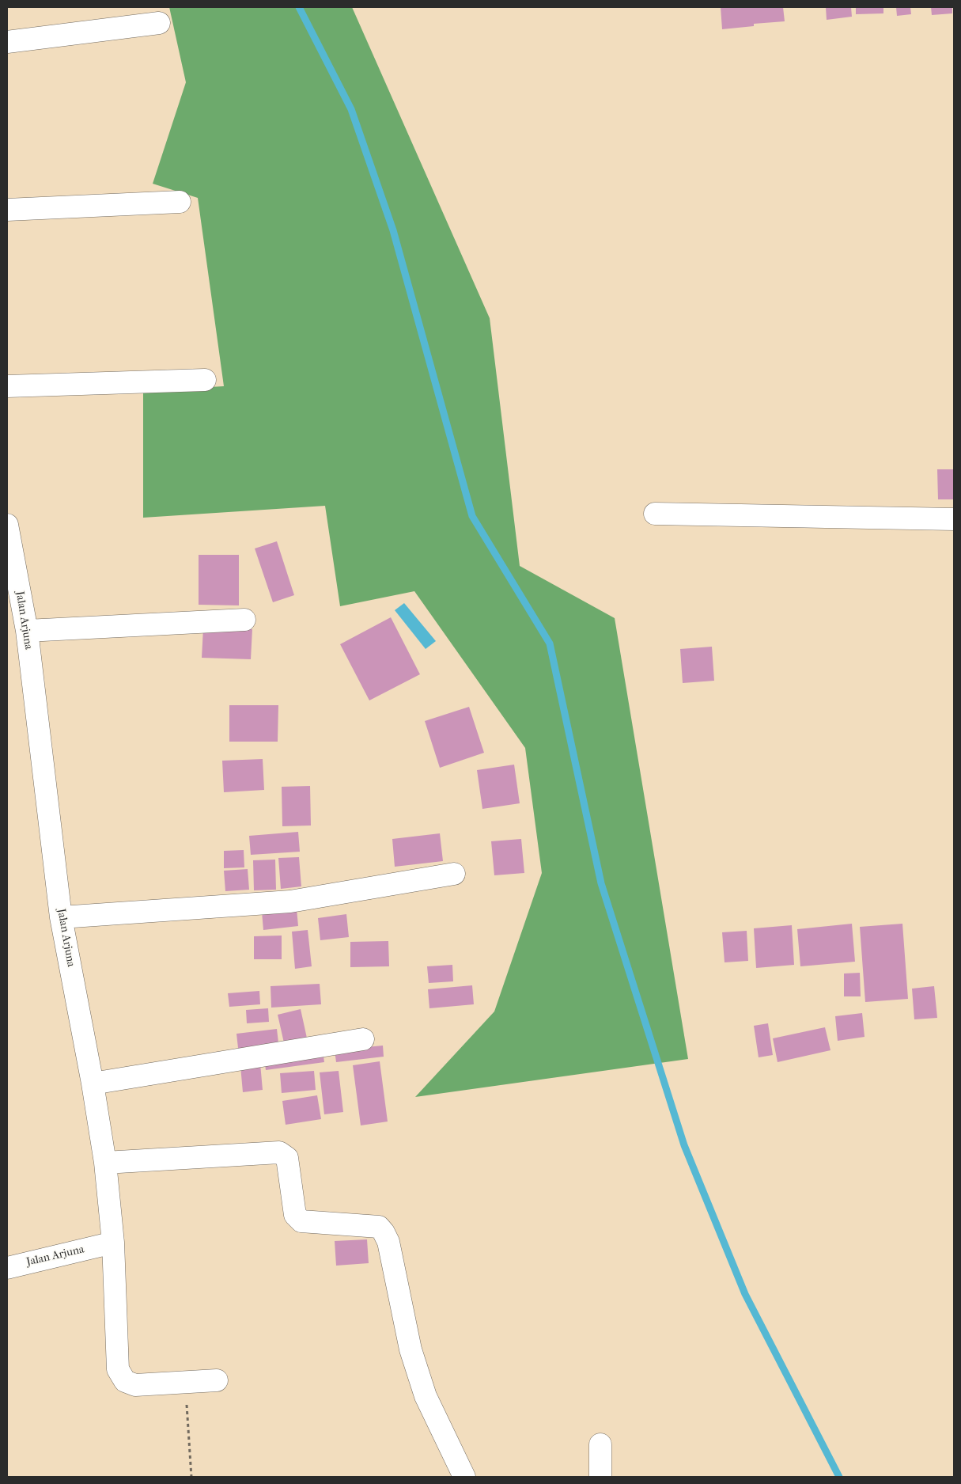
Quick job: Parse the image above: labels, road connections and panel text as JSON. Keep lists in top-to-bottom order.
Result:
{
  "streets": {
    "street": ["Jalan Arjuna"]
  }
}
